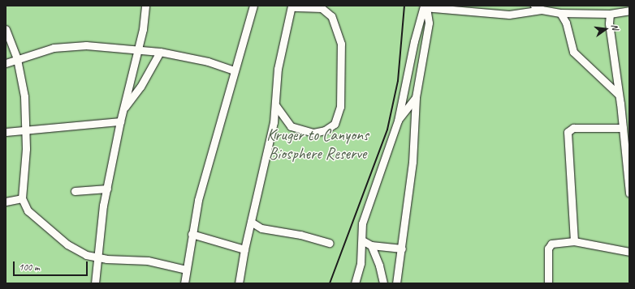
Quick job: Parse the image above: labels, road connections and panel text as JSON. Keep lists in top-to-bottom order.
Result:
{
  "parks": ["Kruger to Canyons Biosphere Reserve"],
  "scale_bar": "100 m",
  "north": "right"
}
